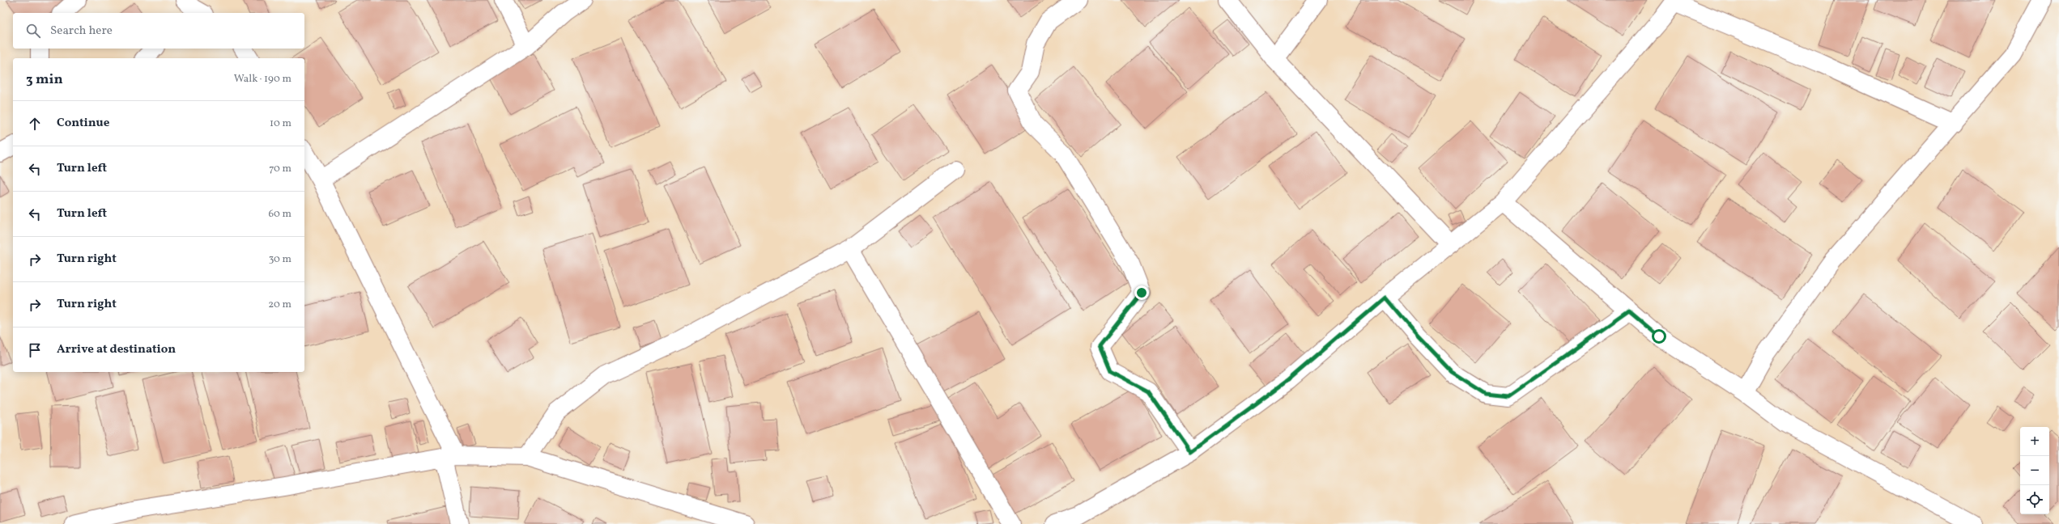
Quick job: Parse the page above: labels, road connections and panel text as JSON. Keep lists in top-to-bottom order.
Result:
{
  "page": {
    "search": "Search here",
    "heading": ["3 min", "Walk · 190 m"],
    "list": [
      ["Continue", "10 m"],
      ["Turn left", "70 m"],
      ["Turn left", "60 m"],
      ["Turn right", "30 m"],
      ["Turn right", "20 m"],
      "Arrive at destination"
    ],
    "map_buttons": ["+", "−"]
  }
}
